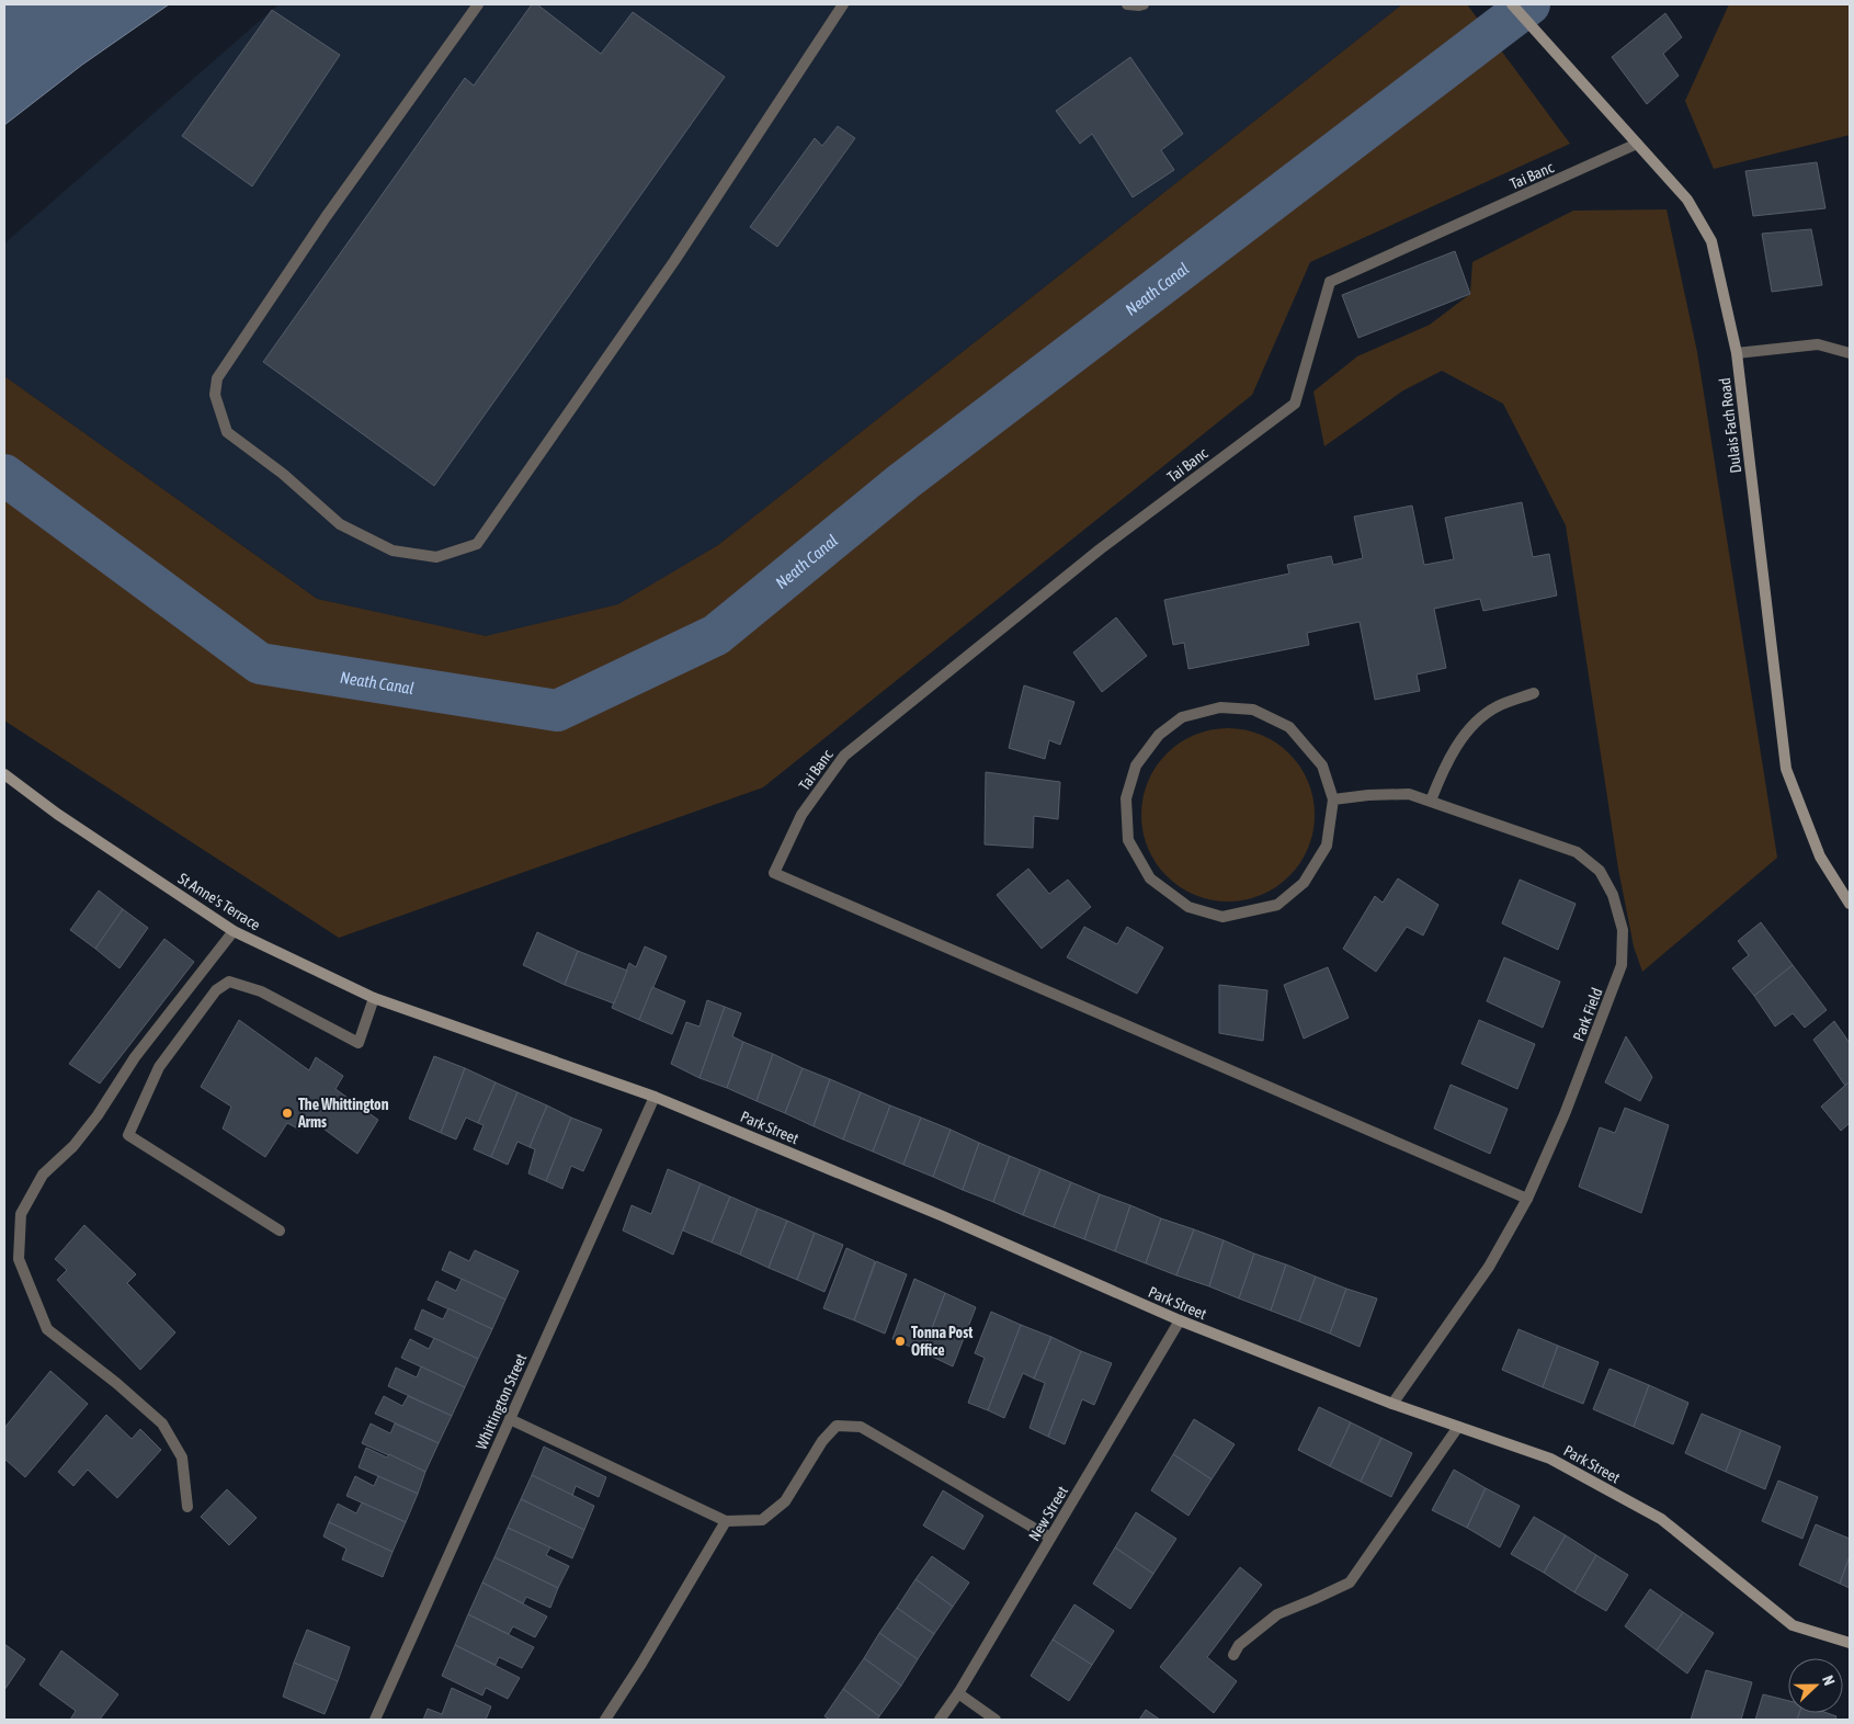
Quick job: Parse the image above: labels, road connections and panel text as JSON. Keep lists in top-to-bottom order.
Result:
{
  "streets": {
    "main road": ["Dulais Fach Road", "St Anne's Terrace", "Park Street"],
    "street": [
      "Tai Banc",
      "Park Field",
      "Whittington Street",
      "New Street"
    ]
  },
  "crossings": [
    ["Tai Banc", "Dulais Fach Road"],
    ["Tai Banc", "Park Field"],
    ["St Anne's Terrace", "Park Street"],
    ["Park Field", "Park Street"],
    ["Park Street", "Whittington Street"],
    ["Park Street", "New Street"]
  ],
  "water": ["Neath Canal"],
  "places": ["The Whittington Arms", "Tonna Post Office"],
  "north": "right"
}
